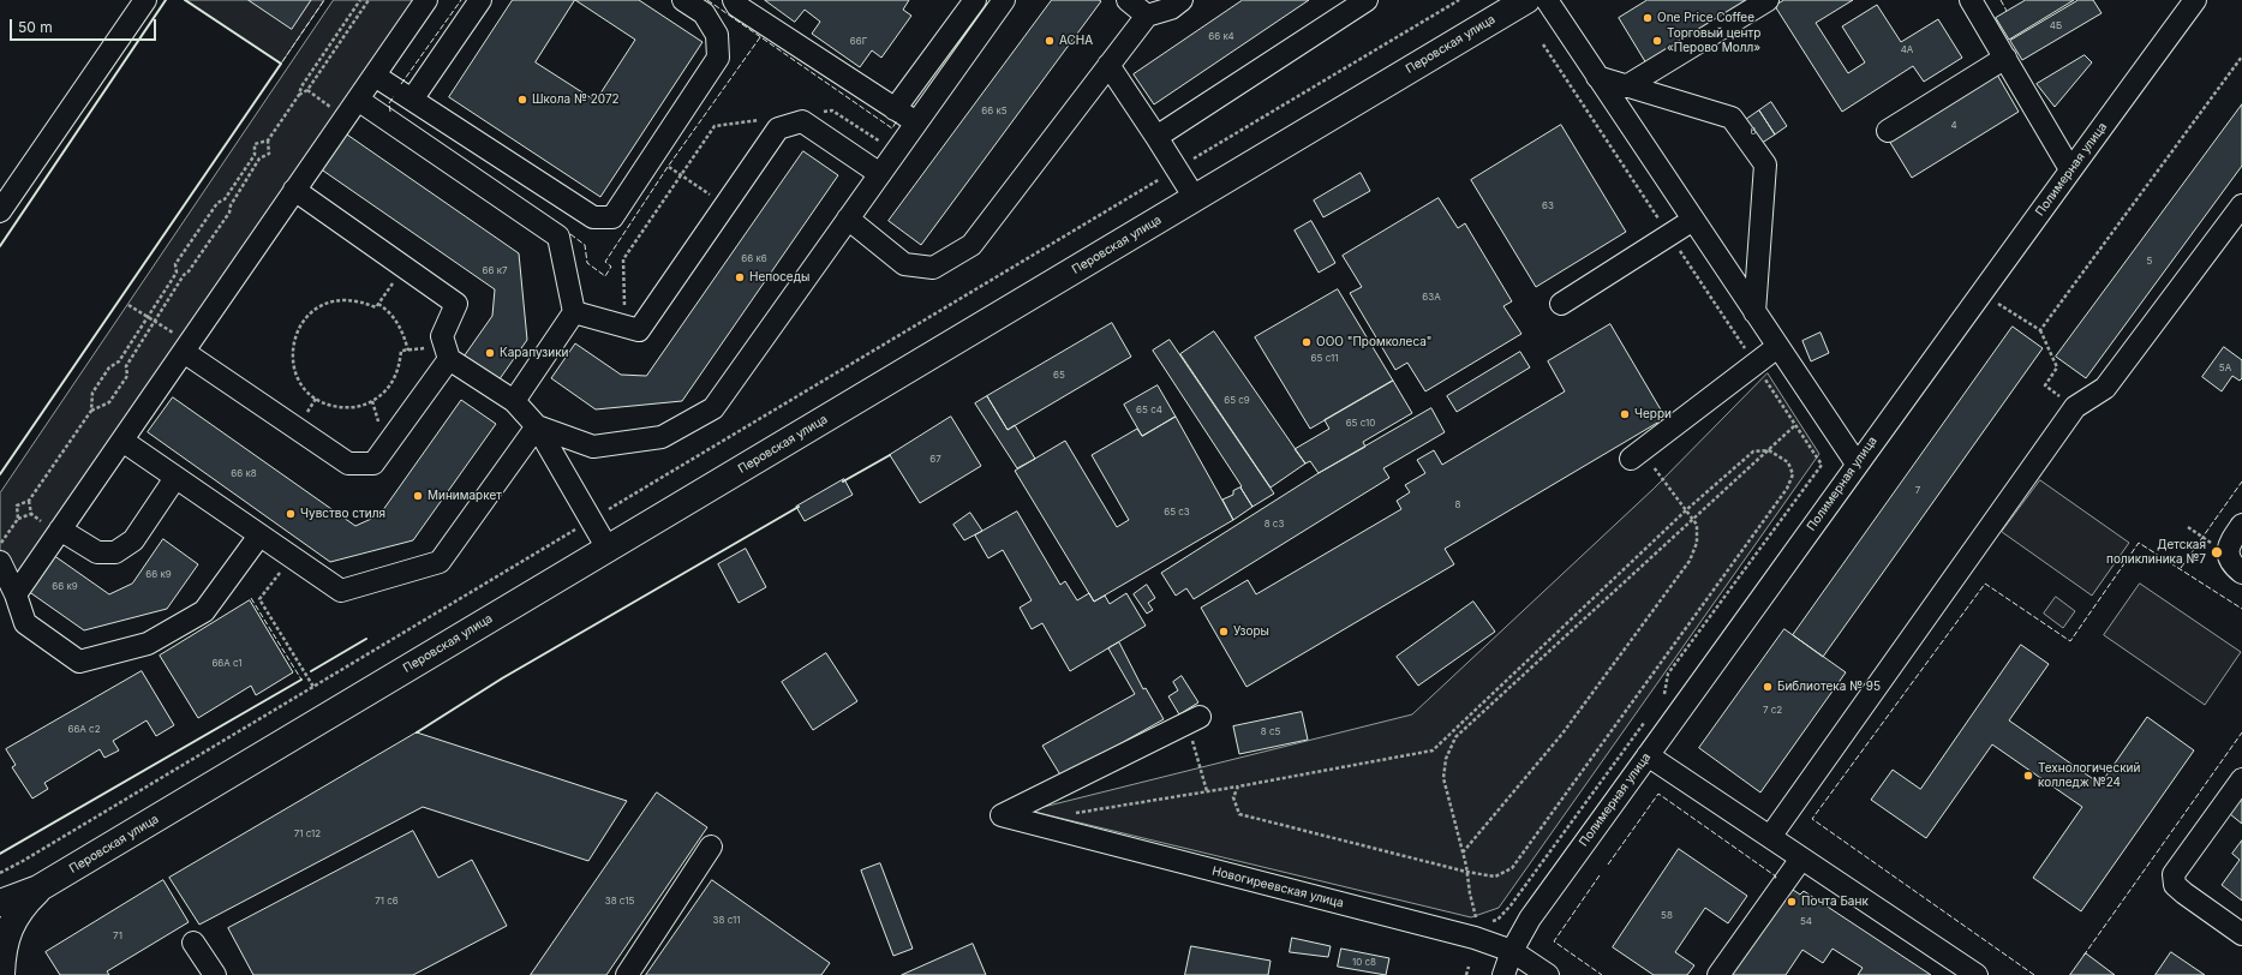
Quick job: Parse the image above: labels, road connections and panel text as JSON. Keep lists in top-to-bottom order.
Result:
{
  "streets": {
    "main road": ["Перовская улица"],
    "street": ["Полимерная улица", "Новогиреевская улица"]
  },
  "crossings": [
    ["Полимерная улица", "Новогиреевская улица"]
  ],
  "places": [
    "One Price Coffee",
    "АСНА",
    "Торговый центр «Перово Молл»",
    "Школа № 2072",
    "Непоседы",
    "ООО \"Промколеса\"",
    "Карапузики",
    "Черри",
    "Минимаркет",
    "Чувство стиля",
    "Детская поликлиника №7",
    "Узоры",
    "Библиотека № 95",
    "Технологический колледж №24",
    "Почта Банк"
  ],
  "house_numbers": [
    "4Б",
    "66 к4",
    "66Г",
    "4А",
    "66 к5",
    "4",
    "6",
    "63",
    "66 к6",
    "5",
    "66 к7",
    "63А",
    "65 с11",
    "5А",
    "65",
    "65 с9",
    "65 с4",
    "65 с10",
    "67",
    "66 к8",
    "7",
    "8",
    "65 с3",
    "8 с3",
    "66 к9",
    "66 к9",
    "66А с1",
    "7 с2",
    "66А с2",
    "8 с5",
    "71 с12",
    "71 с6",
    "38 с15",
    "58",
    "38 с11",
    "54",
    "71",
    "10 с8"
  ],
  "scale_bar": "50 m"
}
